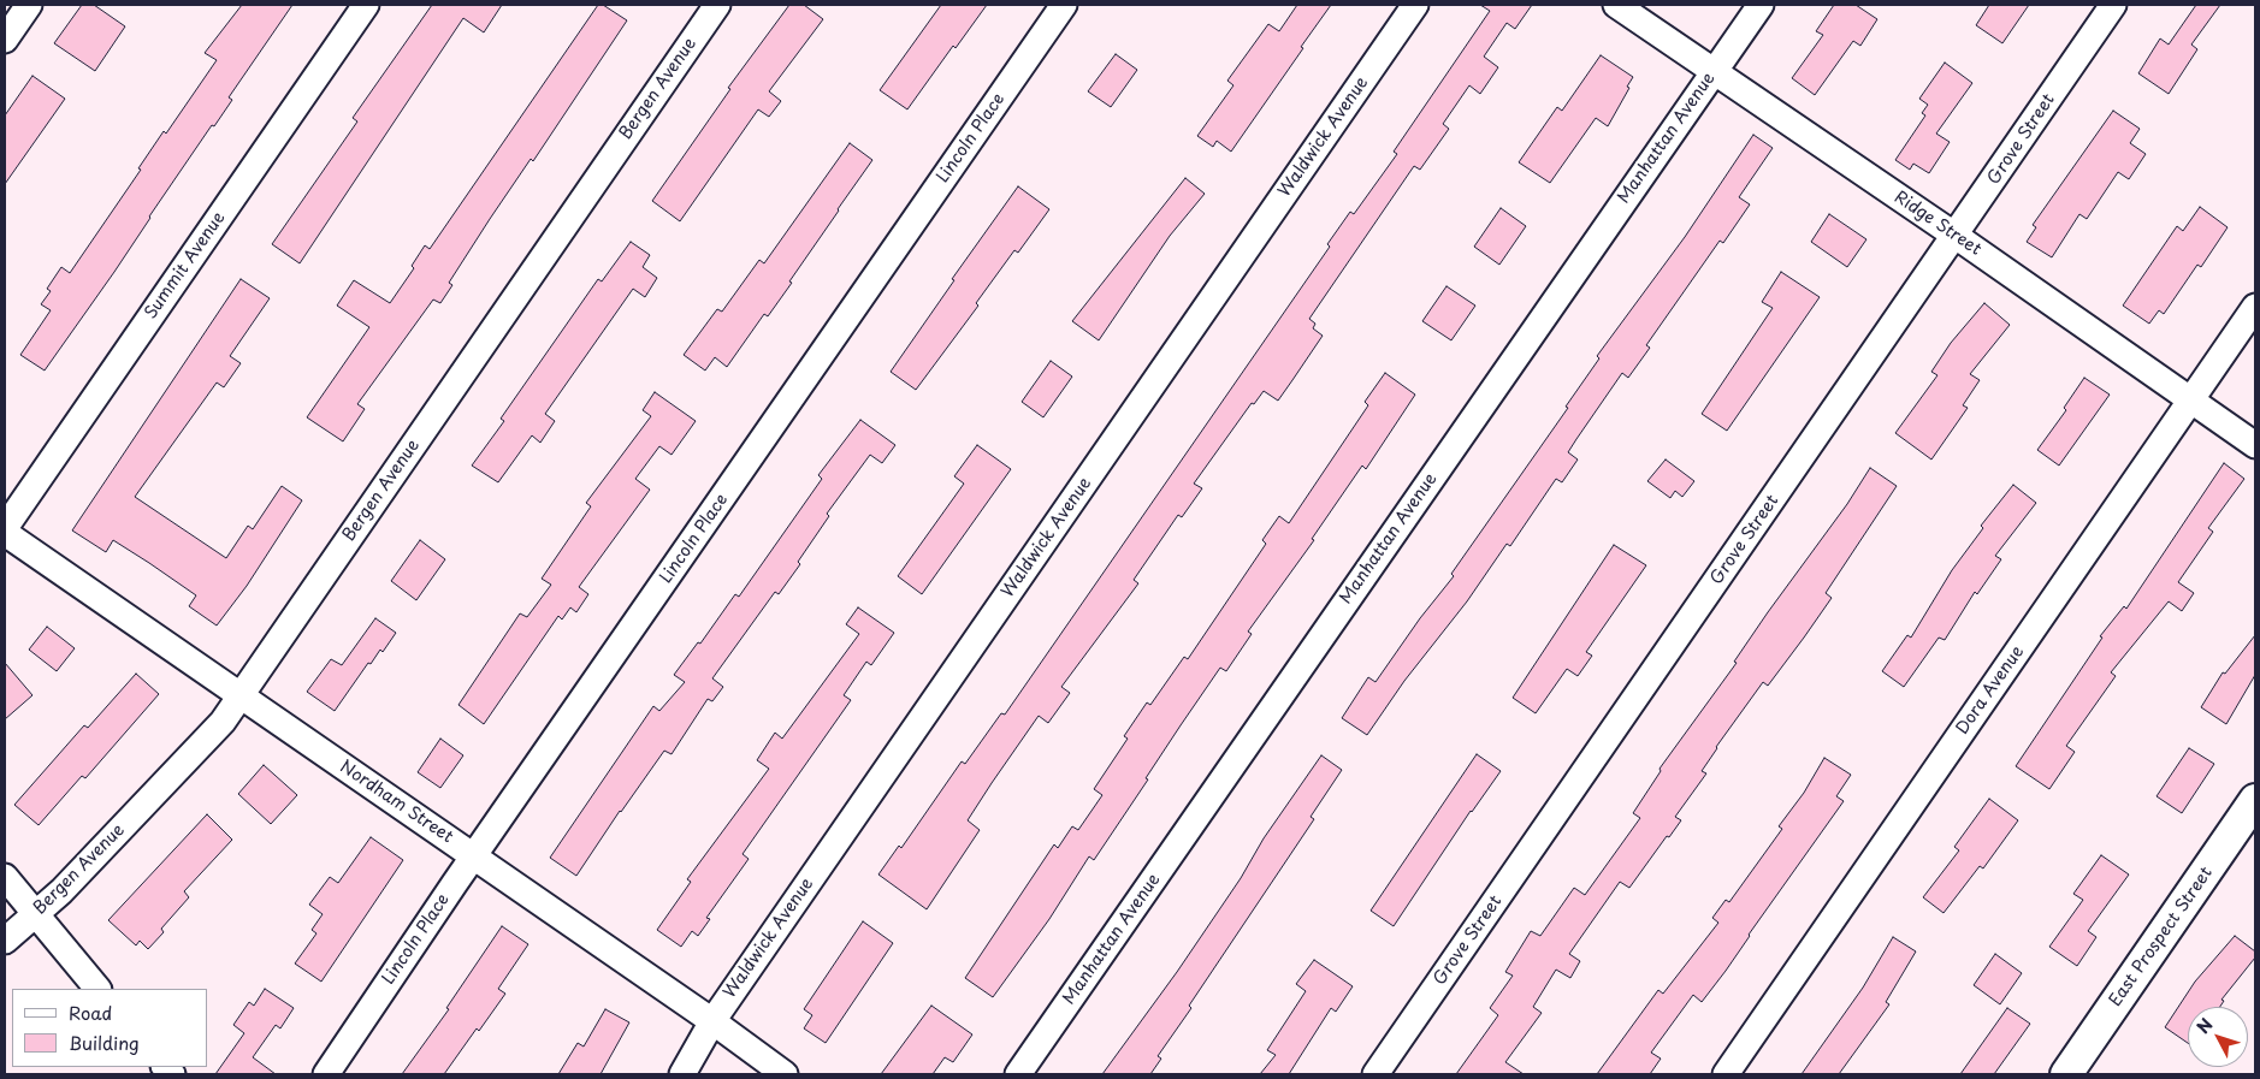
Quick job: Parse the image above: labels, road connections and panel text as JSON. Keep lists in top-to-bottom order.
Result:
{
  "streets": {
    "street": [
      "Bergen Avenue",
      "Waldwick Avenue",
      "Lincoln Place",
      "Manhattan Avenue",
      "Grove Street",
      "Ridge Street",
      "Summit Avenue",
      "Dora Avenue",
      "Nordham Street",
      "East Prospect Street"
    ]
  },
  "crossings": [
    ["Bergen Avenue", "Nordham Street"],
    ["Waldwick Avenue", "Nordham Street"],
    ["Lincoln Place", "Nordham Street"],
    ["Manhattan Avenue", "Ridge Street"],
    ["Grove Street", "Ridge Street"],
    ["Ridge Street", "Dora Avenue"]
  ],
  "legend": ["Road", "Building"],
  "north": "top left"
}
